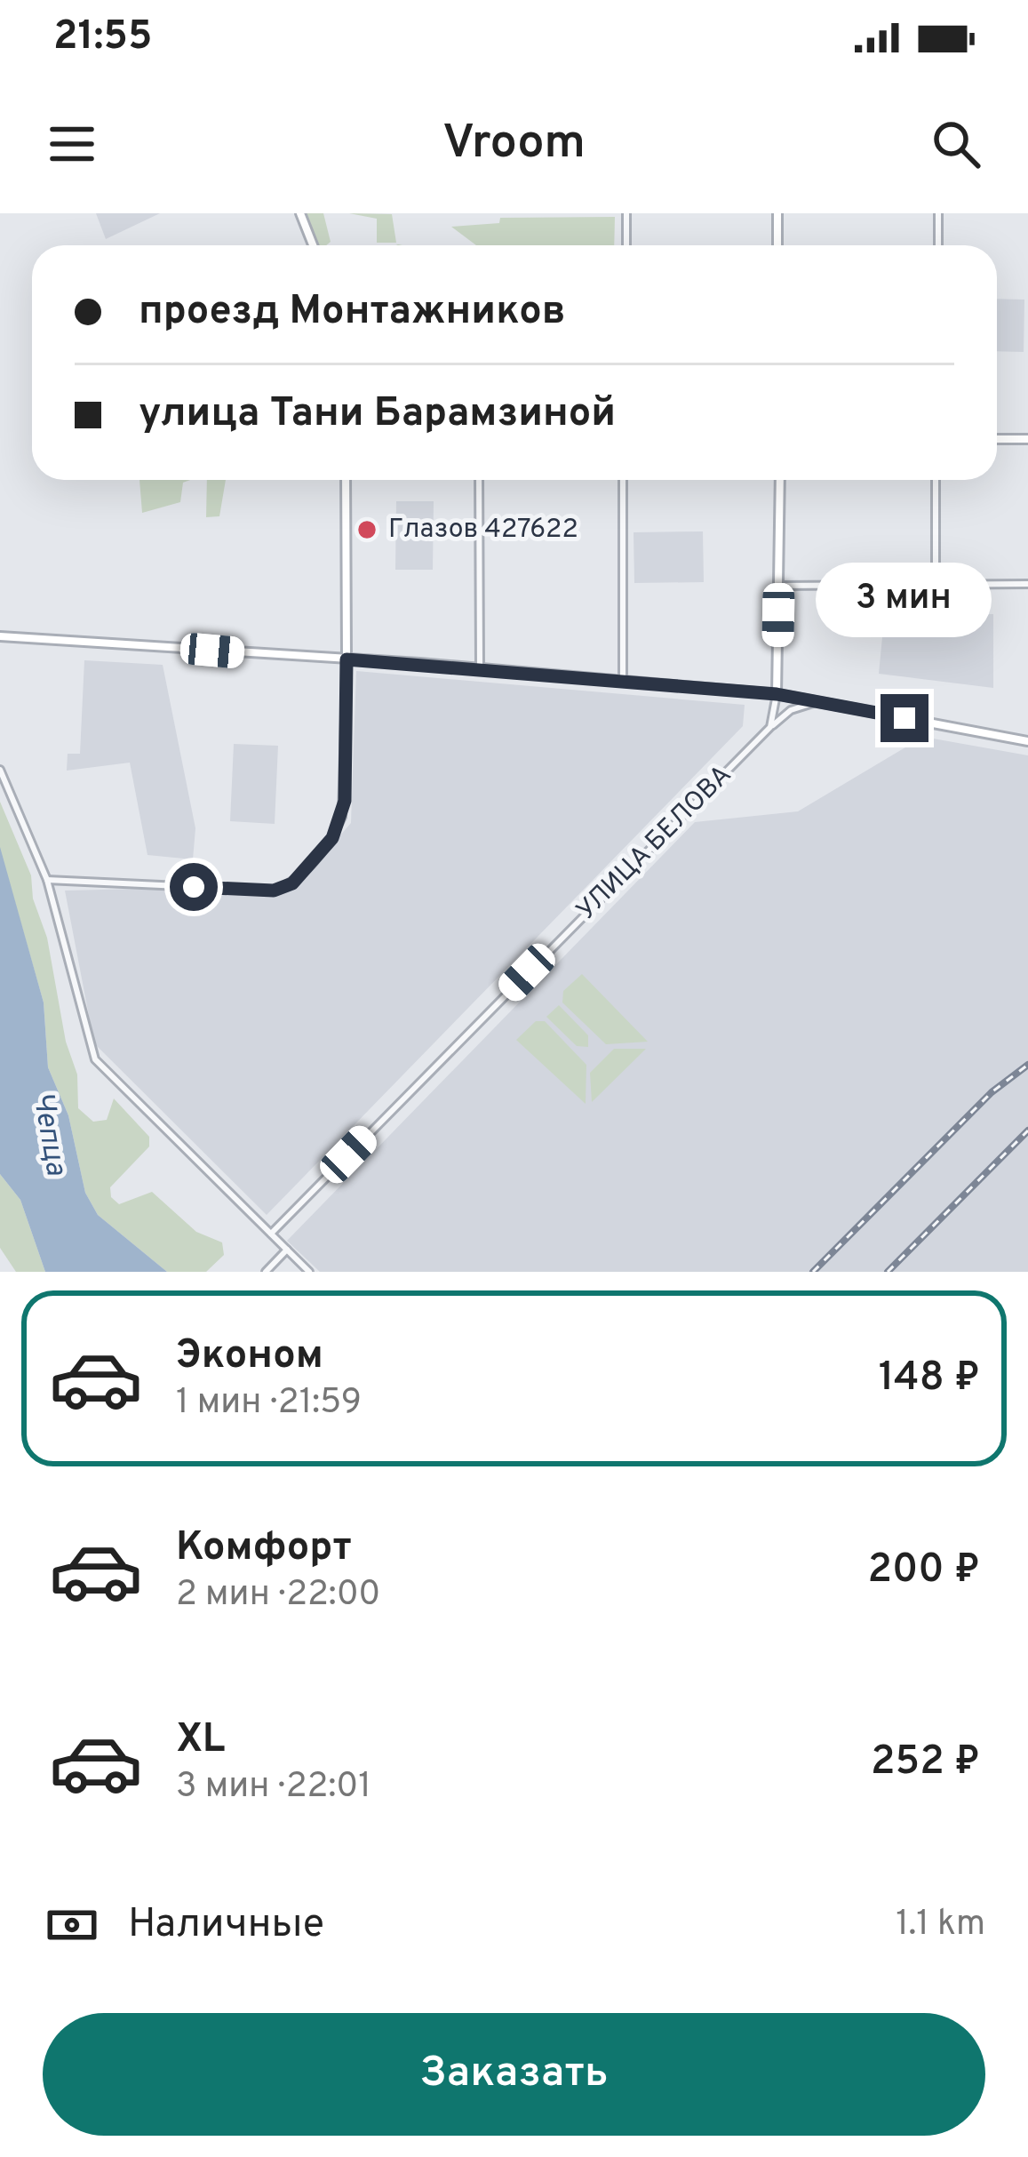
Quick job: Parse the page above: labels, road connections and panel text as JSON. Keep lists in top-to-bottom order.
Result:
{
  "streets": {
    "street": ["УЛИЦА БЕЛОВА"]
  },
  "water": ["Чепца"],
  "places": ["Глазов 427622"],
  "page": {
    "status": "21:55",
    "header": "Vroom",
    "banner": ["проезд Монтажников", "улица Тани Барамзиной"],
    "bubble": "3 мин",
    "list": [
      {
        "name": "Эконом",
        "note": "1 мин · 21:59",
        "value": "148 ₽"
      },
      {
        "name": "Комфорт",
        "note": "2 мин · 22:00",
        "value": "200 ₽"
      },
      {
        "name": "XL",
        "note": "3 мин · 22:01",
        "value": "252 ₽"
      }
    ],
    "pay": ["Наличные", "1.1 km"],
    "buttons": "Заказать"
  }
}
